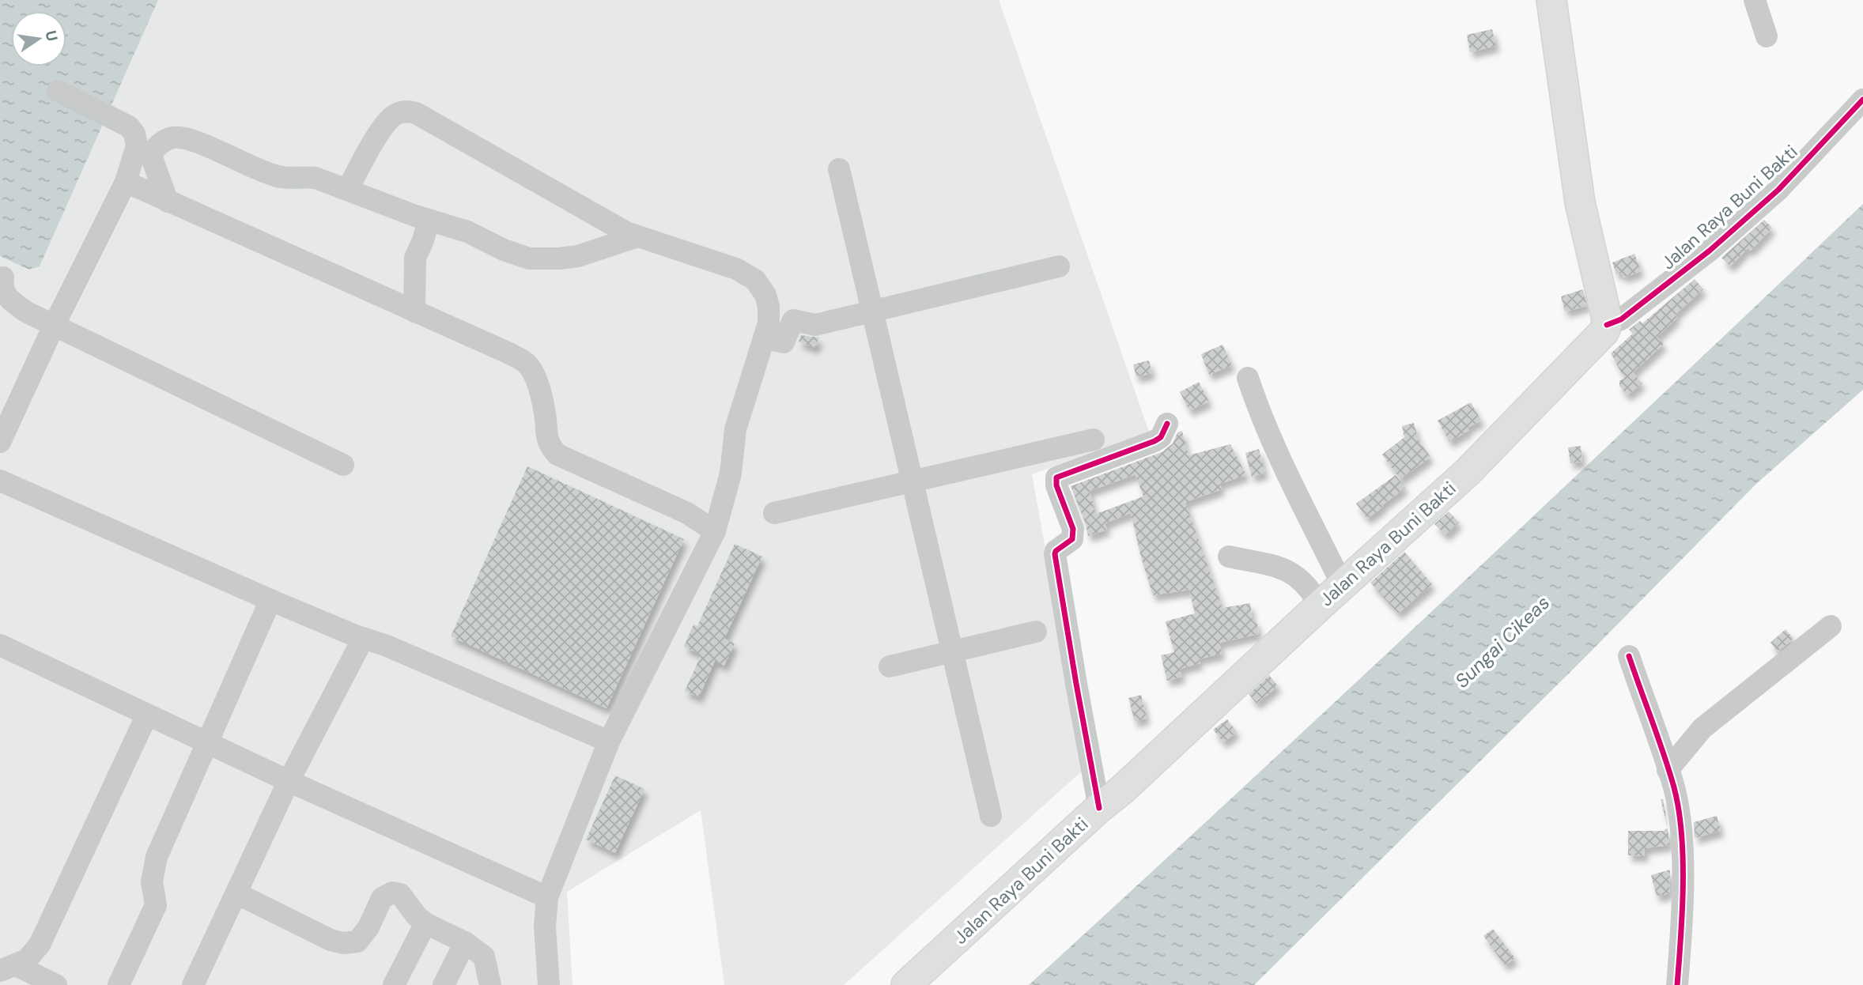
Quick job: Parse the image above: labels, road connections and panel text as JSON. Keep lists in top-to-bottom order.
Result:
{
  "streets": {
    "main road": ["Jalan Raya Buni Bakti"]
  },
  "water": ["Sungai Cikeas"],
  "north": "right"
}
